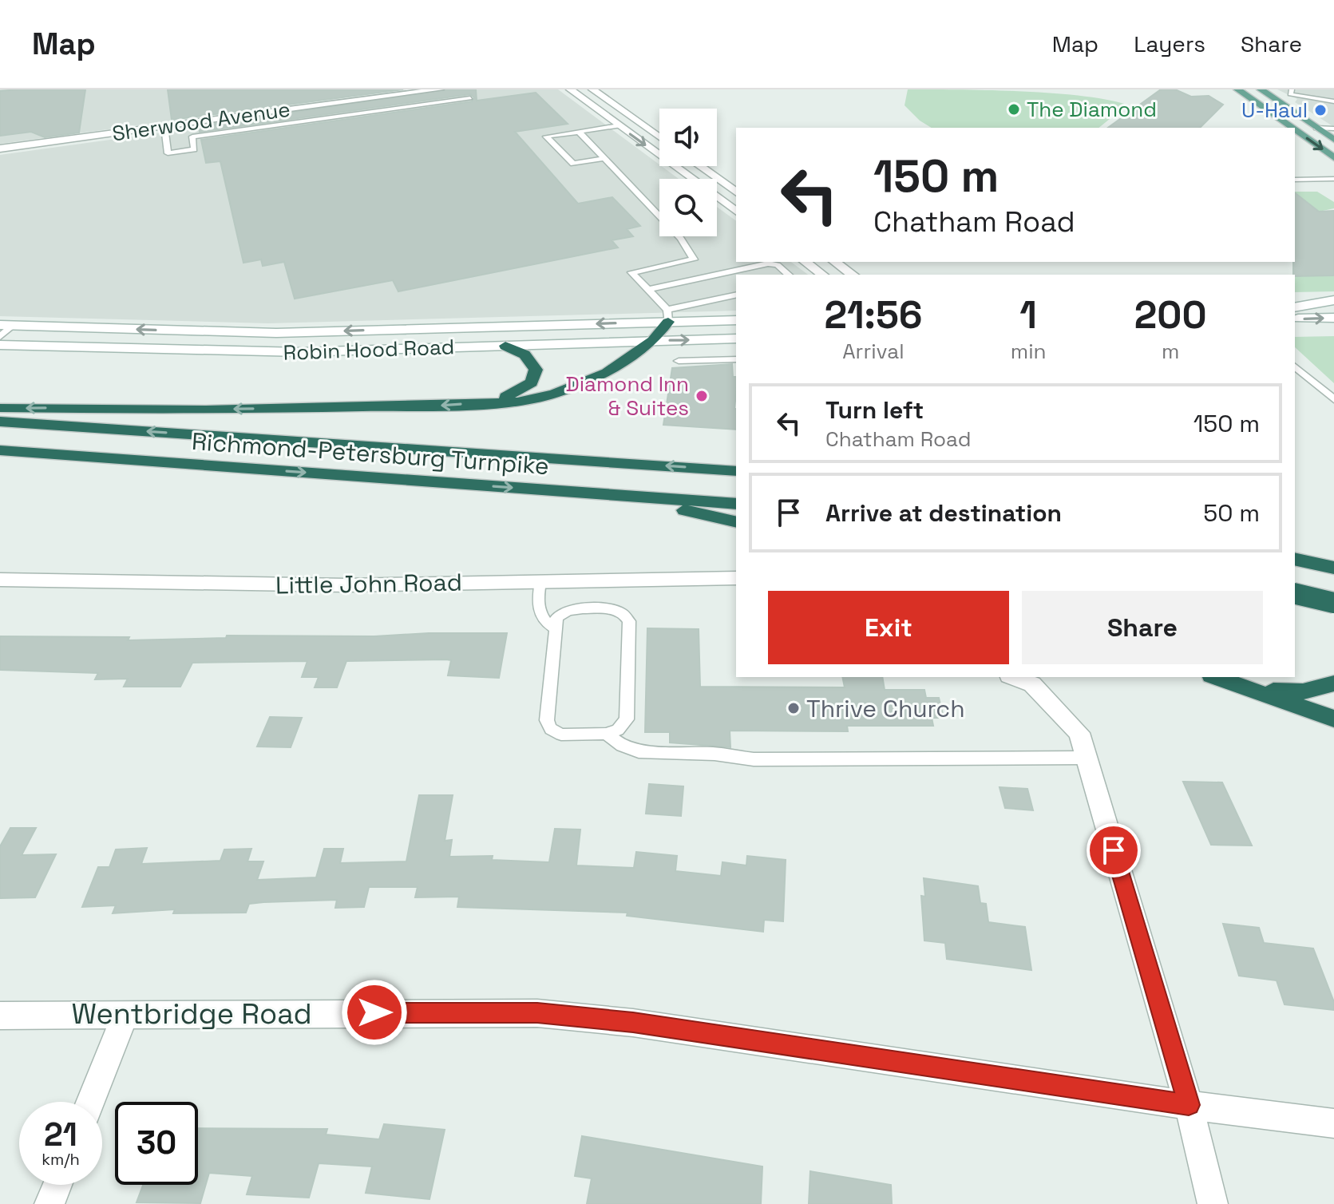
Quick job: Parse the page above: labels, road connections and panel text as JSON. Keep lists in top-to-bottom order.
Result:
{
  "streets": {
    "highway": ["Richmond-Petersburg Turnpike"],
    "street": [
      "Sherwood Avenue",
      "Robin Hood Road",
      "Little John Road",
      "Wentbridge Road"
    ]
  },
  "places": [
    "The Diamond",
    "U-Haul",
    "Diamond Inn & Suites",
    "Thrive Church"
  ],
  "page": {
    "header": "Map",
    "nav": ["Map", "Layers", "Share"],
    "turn": ["150 m", "Chatham Road"],
    "eta": [
      "21:56",
      "Arrival",
      "1",
      "min",
      "200",
      "m"
    ],
    "list": [
      {
        "name": "Turn left",
        "note": "Chatham Road",
        "value": "150 m"
      },
      {
        "name": "Arrive at destination",
        "value": "50 m"
      }
    ],
    "buttons": ["Exit", "Share"],
    "speed": "21 km/h",
    "limit": "30"
  }
}
